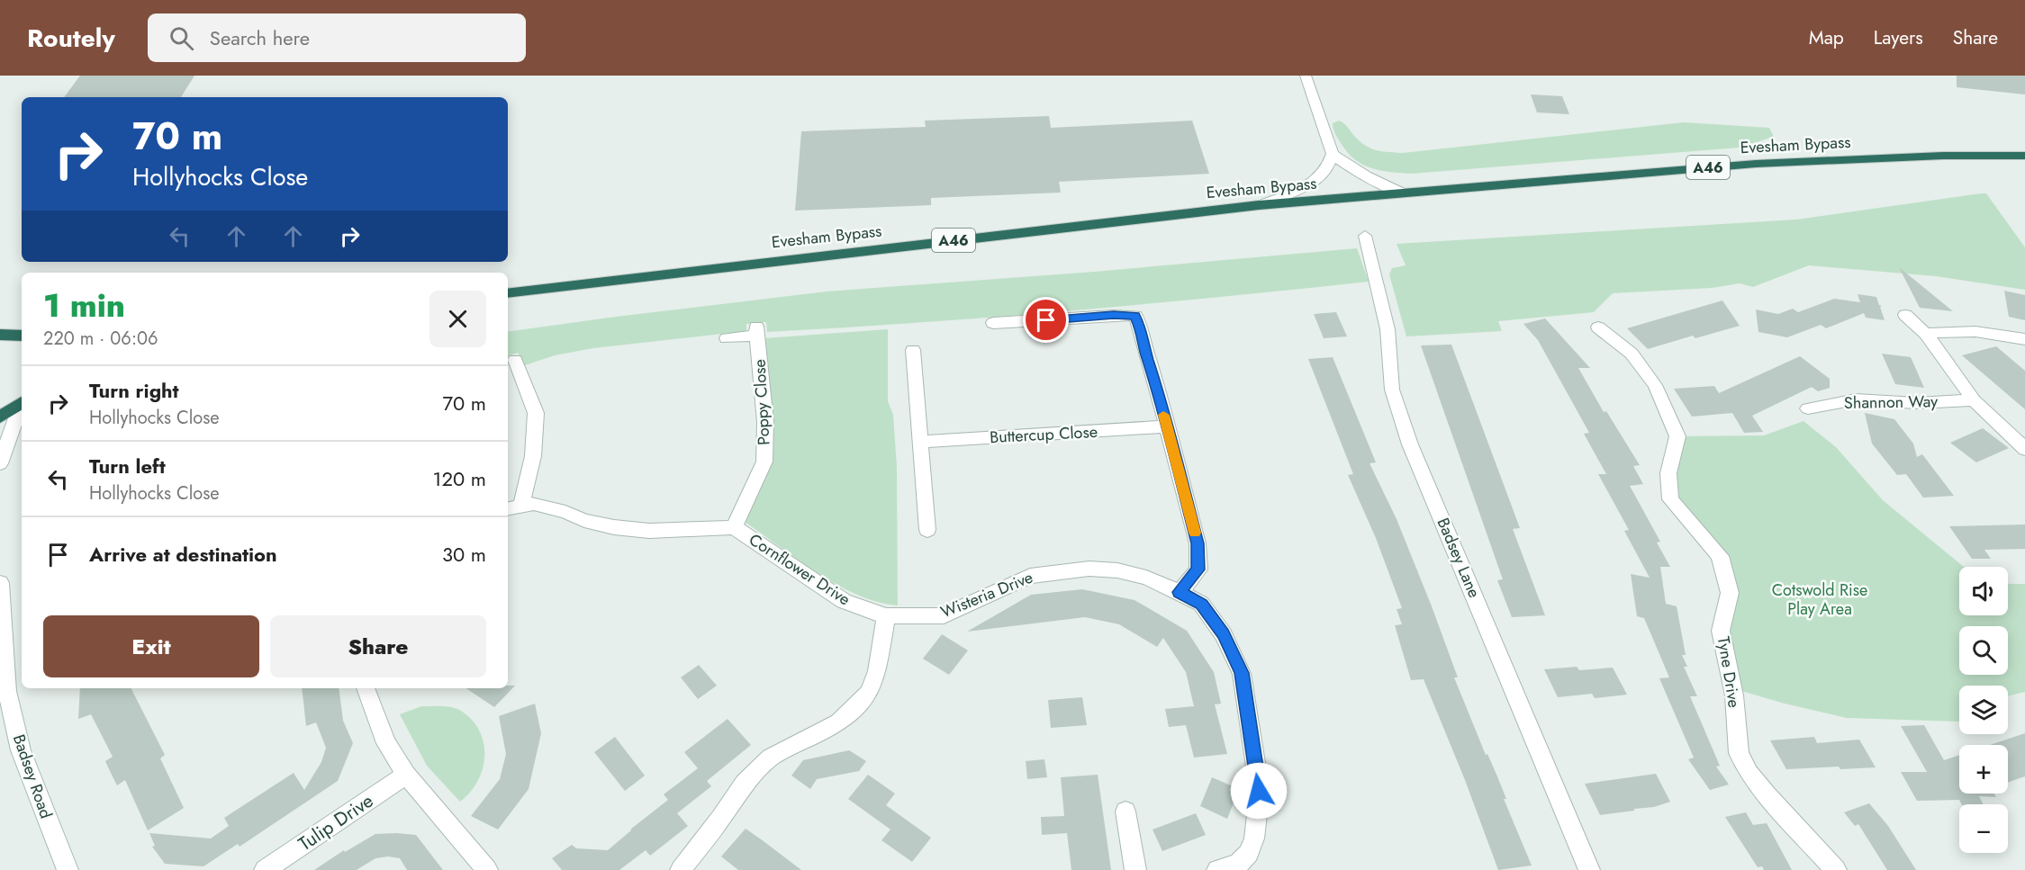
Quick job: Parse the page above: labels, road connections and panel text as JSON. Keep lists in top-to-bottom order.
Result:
{
  "streets": {
    "highway": ["Evesham Bypass", "A46"],
    "street": [
      "Poppy Close",
      "Shannon Way",
      "Buttercup Close",
      "Badsey Lane",
      "Cornflower Drive",
      "Wisteria Drive",
      "Tyne Drive",
      "Badsey Road",
      "Tulip Drive"
    ]
  },
  "crossings": [
    ["Poppy Close", "Cornflower Drive"],
    ["Cornflower Drive", "Wisteria Drive"]
  ],
  "parks": ["Cotswold Rise Play Area"],
  "page": {
    "header": "Routely",
    "search": "Search here",
    "nav": ["Map", "Layers", "Share"],
    "turn": ["70 m", "Hollyhocks Close"],
    "heading": ["1 min", "220 m · 06:06"],
    "list": [
      {
        "name": "Turn right",
        "note": "Hollyhocks Close",
        "value": "70 m"
      },
      {
        "name": "Turn left",
        "note": "Hollyhocks Close",
        "value": "120 m"
      },
      {
        "name": "Arrive at destination",
        "value": "30 m"
      }
    ],
    "map_buttons": ["+", "−"],
    "buttons": ["Exit", "Share"]
  }
}
